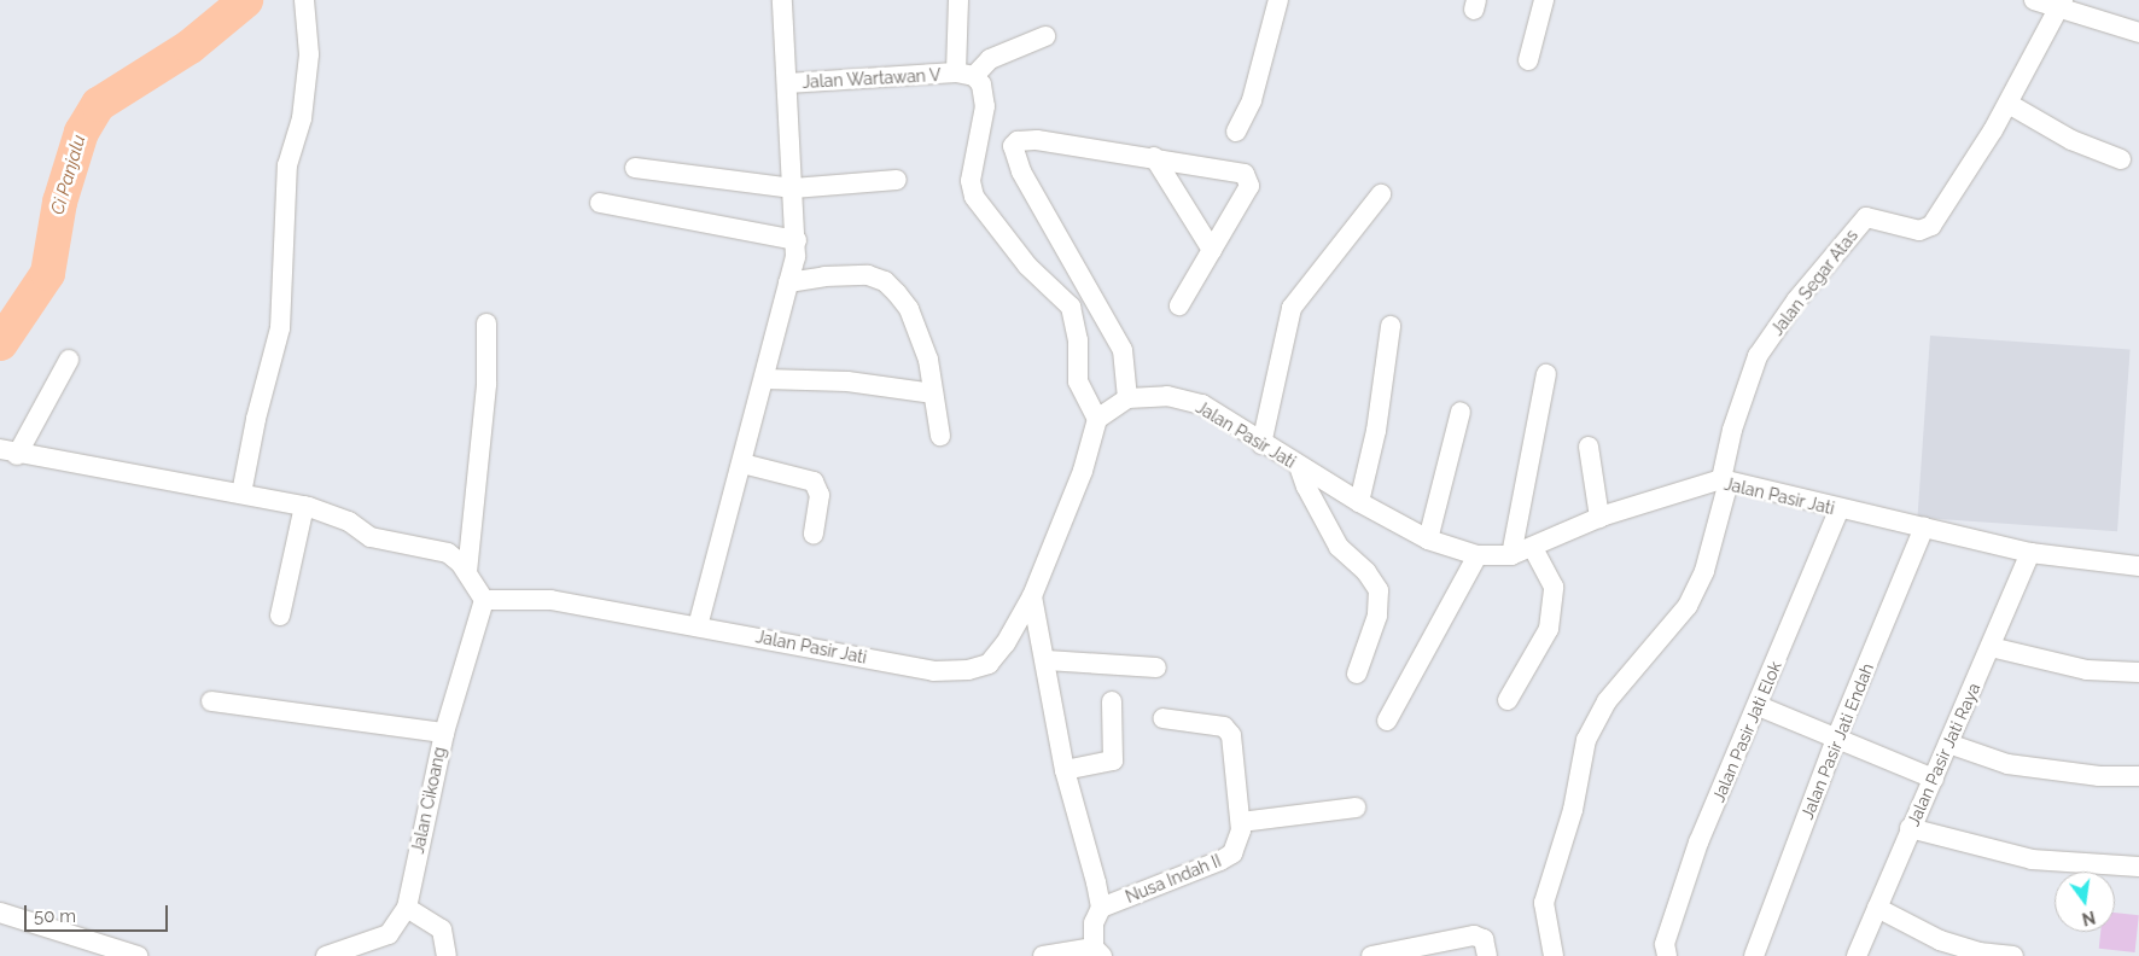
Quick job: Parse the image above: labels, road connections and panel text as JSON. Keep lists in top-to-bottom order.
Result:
{
  "streets": {
    "street": [
      "Jalan Wartawan V",
      "Jalan Segar Atas",
      "Jalan Pasir Jati",
      "Jalan Pasir Jati Elok",
      "Jalan Pasir Jati Endah",
      "Jalan Pasir Jati Raya",
      "Jalan Cikoang",
      "Nusa Indah II"
    ]
  },
  "crossings": [
    ["Jalan Segar Atas", "Jalan Pasir Jati"],
    ["Jalan Pasir Jati", "Jalan Pasir Jati Elok"],
    ["Jalan Pasir Jati", "Jalan Pasir Jati Endah"],
    ["Jalan Pasir Jati", "Jalan Pasir Jati Raya"],
    ["Jalan Pasir Jati", "Jalan Cikoang"]
  ],
  "water": ["Ci Panjalu"],
  "scale_bar": "50 m",
  "north": "bottom"
}
